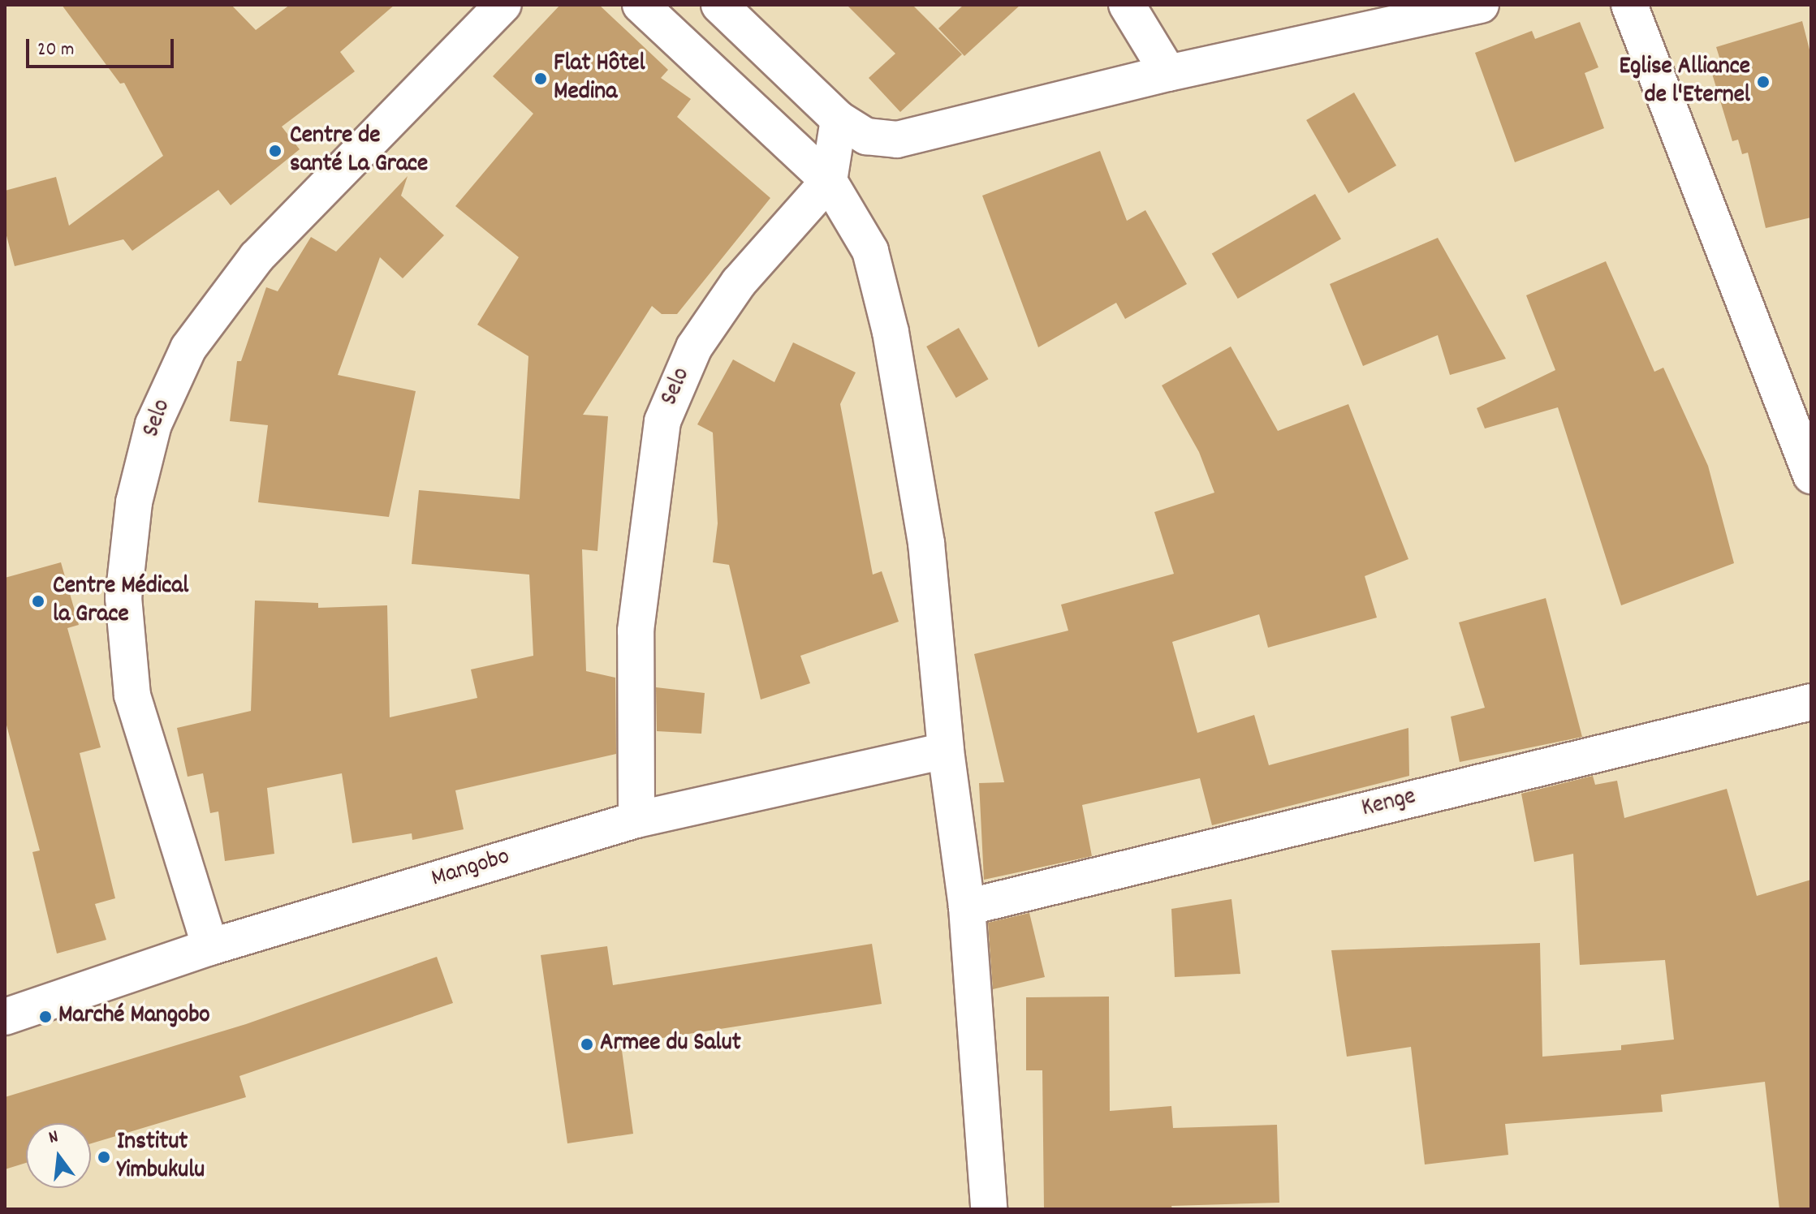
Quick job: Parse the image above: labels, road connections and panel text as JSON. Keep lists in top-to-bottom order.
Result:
{
  "streets": {
    "street": ["Selo", "Kenge", "Mangobo"]
  },
  "crossings": [
    ["Selo", "Mangobo"]
  ],
  "places": [
    "Flat Hôtel Medina",
    "Eglise Alliance de l'Eternel",
    "Centre de santé La Grace",
    "Centre Médical la Grace",
    "Marché Mangobo",
    "Armee du Salut",
    "Institut Yimbukulu"
  ],
  "scale_bar": "20 m",
  "north": "top"
}
